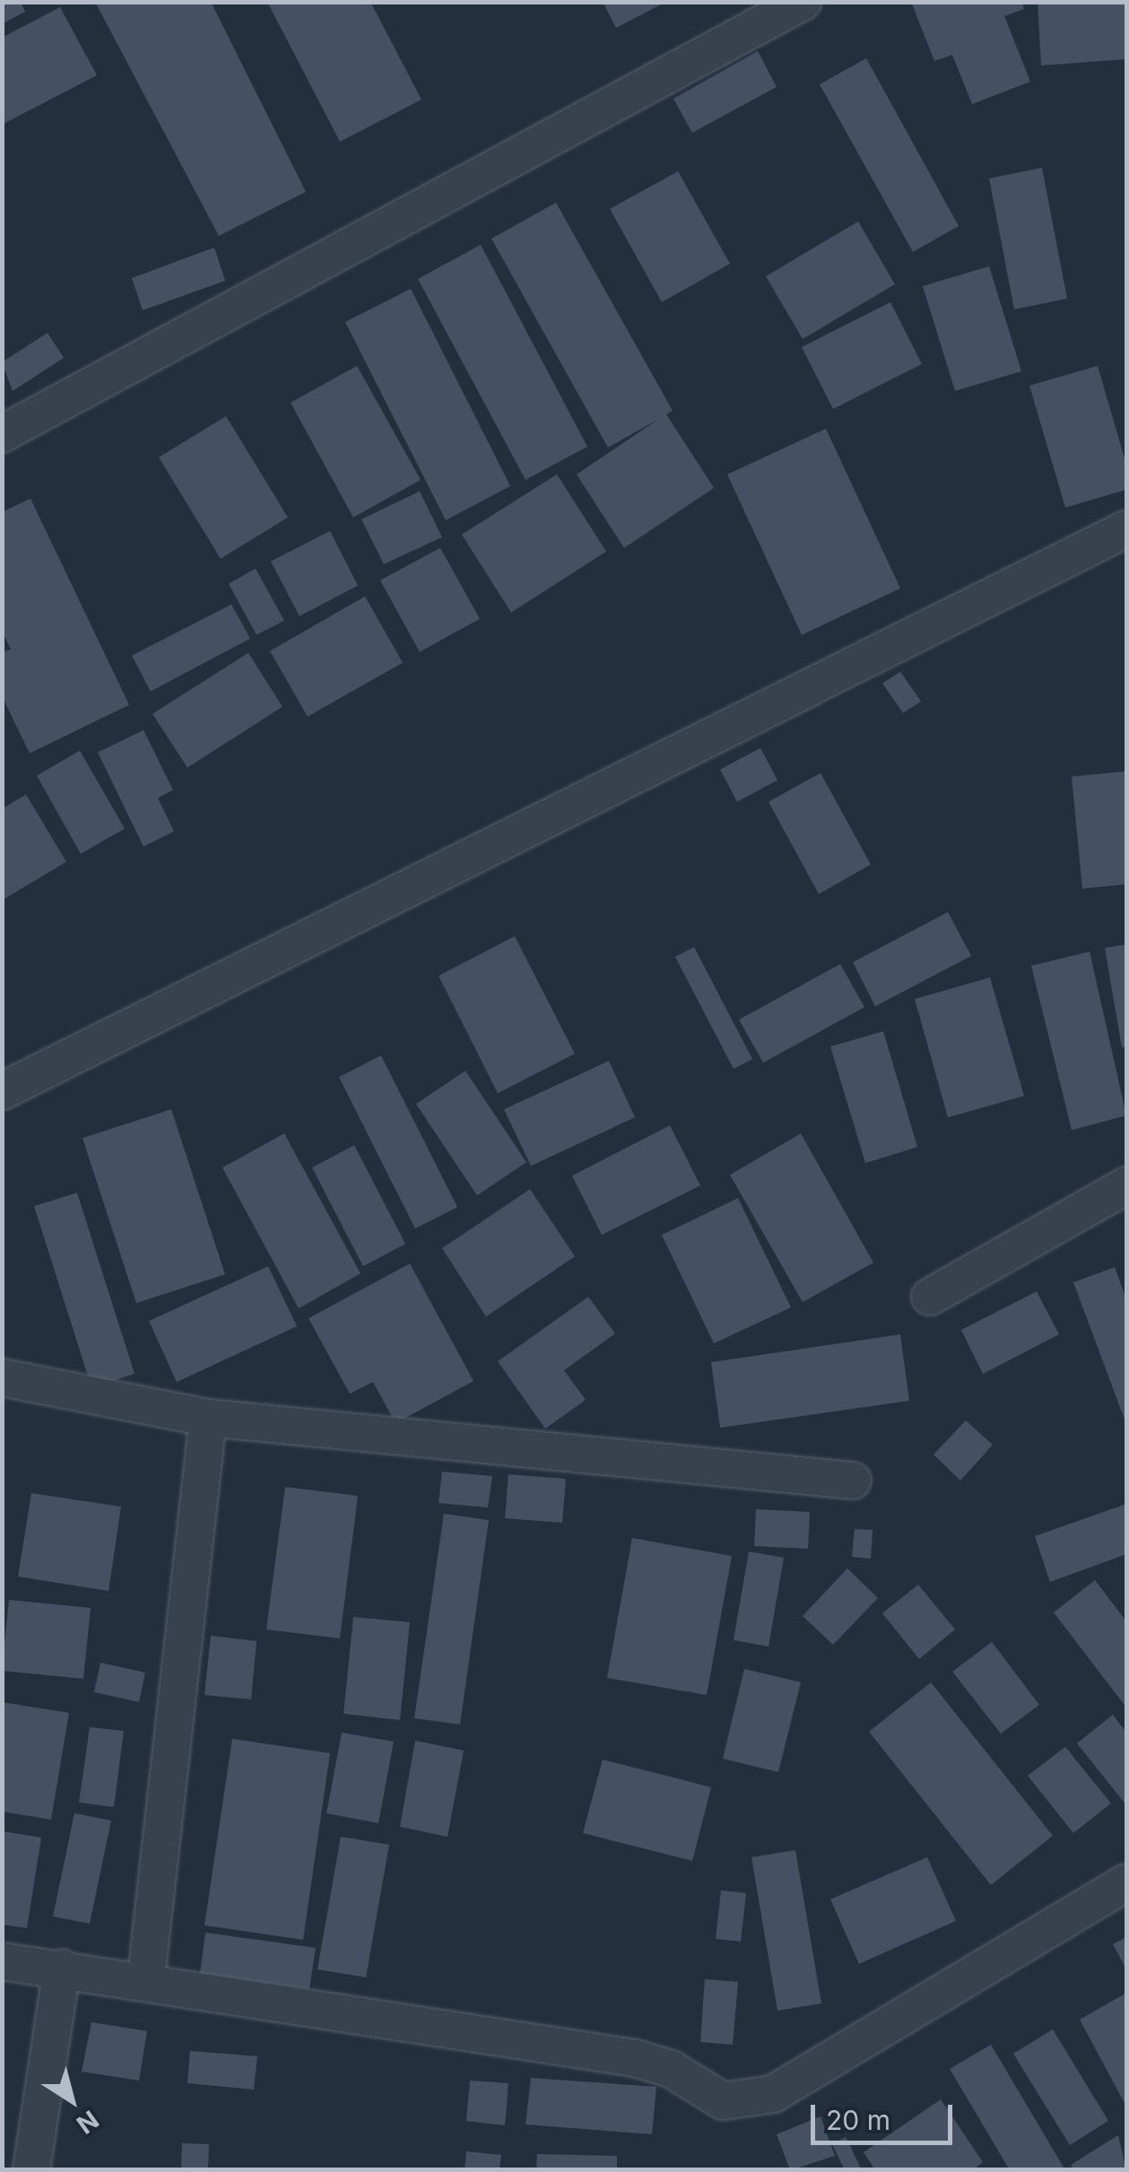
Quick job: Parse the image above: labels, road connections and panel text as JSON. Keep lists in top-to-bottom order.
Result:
{
  "scale_bar": "20 m",
  "north": "bottom right"
}
